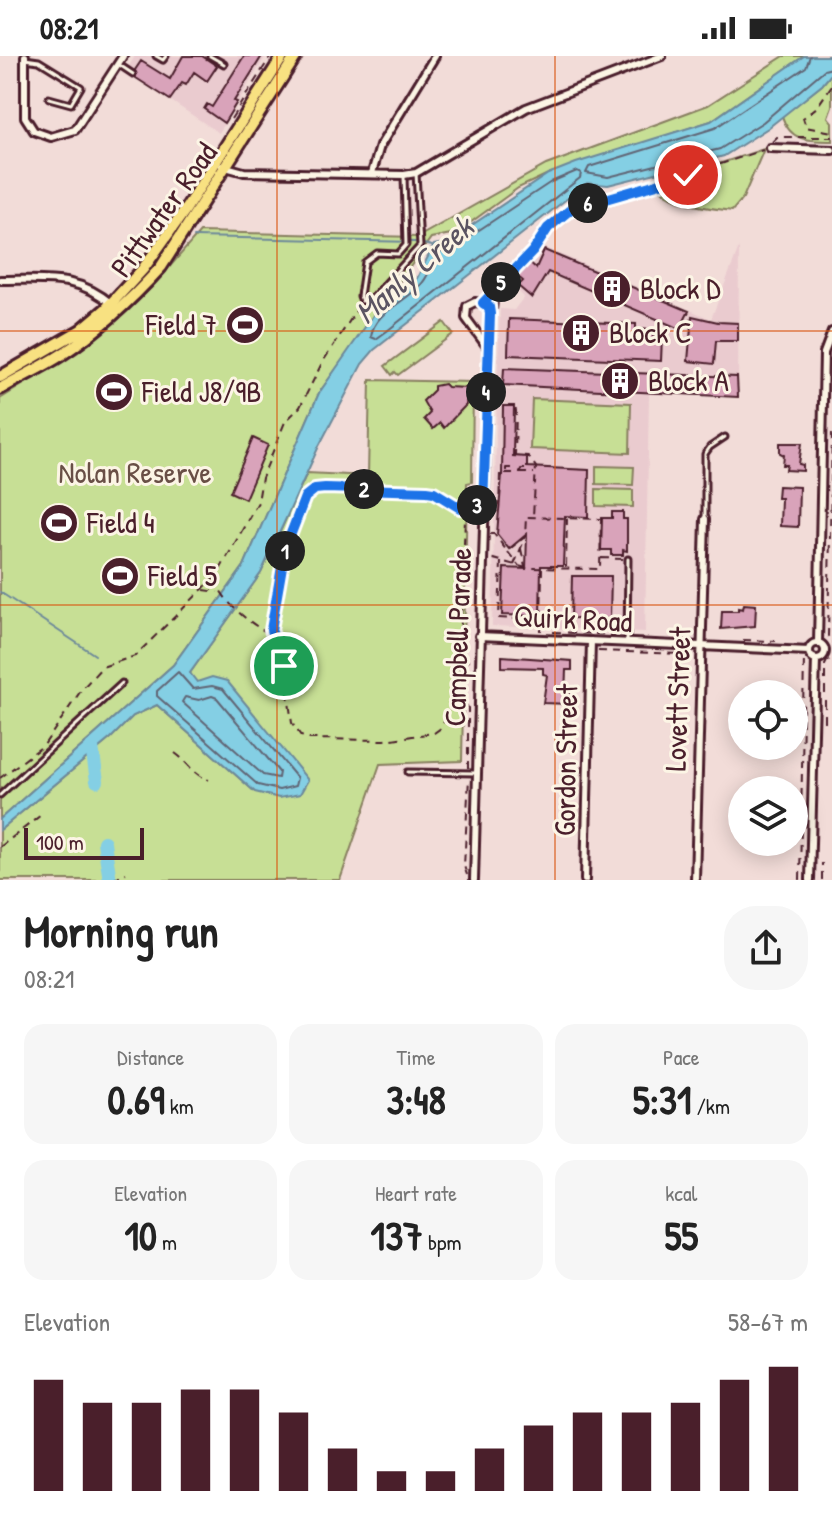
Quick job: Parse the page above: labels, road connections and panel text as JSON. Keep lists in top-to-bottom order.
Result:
{
  "streets": {
    "main road": ["Pittwater Road"],
    "street": [
      "Quirk Road",
      "Campbell Parade",
      "Lovett Street",
      "Gordon Street"
    ]
  },
  "crossings": [
    ["Quirk Road", "Campbell Parade"],
    ["Quirk Road", "Lovett Street"],
    ["Quirk Road", "Gordon Street"]
  ],
  "water": ["Manly Creek"],
  "parks": ["Nolan Reserve"],
  "places": {
    "building": ["Block D", "Block C", "Block A"],
    "sports": [
      "Field 7",
      "Field J8/9B",
      "Field 4",
      "Field 5"
    ]
  },
  "scale_bar": "100 m",
  "page": {
    "status": "08:21",
    "pins": [
      "6",
      "5",
      "4",
      "2",
      "3",
      "1"
    ],
    "scale": "100 m",
    "heading": ["Morning run", "08:21"],
    "stats": [
      ["Distance", "0.69 km"],
      ["Time", "3:48"],
      ["Pace", "5:31 /km"],
      ["Elevation", "10 m"],
      ["Heart rate", "137 bpm"],
      ["kcal", "55"]
    ],
    "chart": ["Elevation", "58–67 m"]
  }
}
